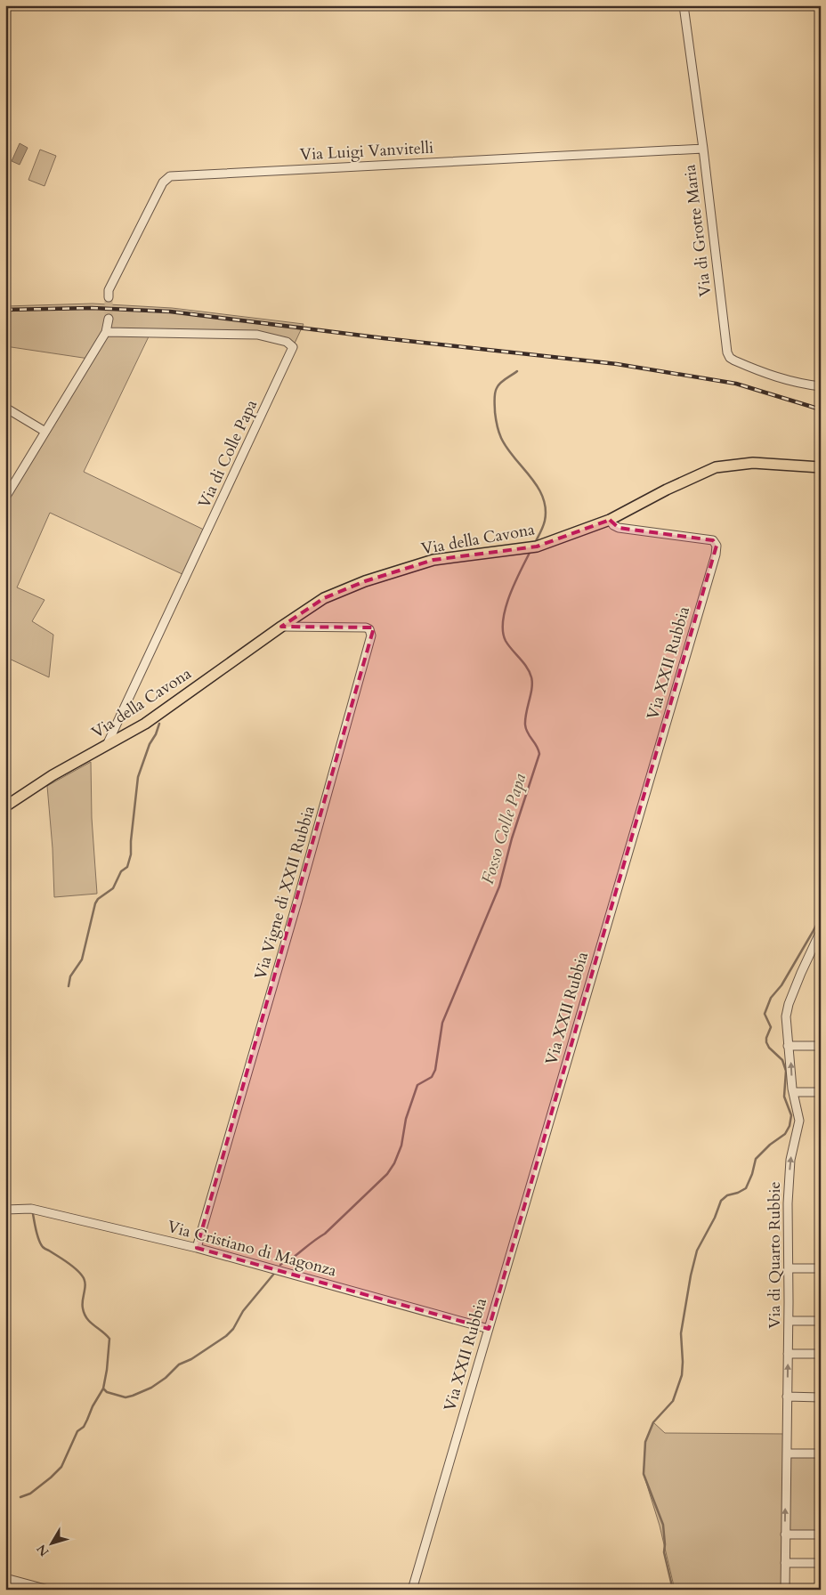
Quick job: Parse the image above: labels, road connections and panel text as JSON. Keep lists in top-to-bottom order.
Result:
{
  "streets": {
    "main road": ["Via della Cavona"],
    "street": [
      "Via Luigi Vanvitelli",
      "Via di Grotte Maria",
      "Via di Colle Papa",
      "Via XXII Rubbia",
      "Via Vigne di XXII Rubbia",
      "Via Cristiano di Magonza",
      "Via di Quarto Rubbie"
    ]
  },
  "crossings": [
    ["Via Luigi Vanvitelli", "Via di Grotte Maria"],
    ["Via di Colle Papa", "Via della Cavona"],
    ["Via della Cavona", "Via XXII Rubbia"],
    ["Via della Cavona", "Via Vigne di XXII Rubbia"],
    ["Via XXII Rubbia", "Via Cristiano di Magonza"],
    ["Via Vigne di XXII Rubbia", "Via Cristiano di Magonza"]
  ],
  "one_way": ["Via di Quarto Rubbie"],
  "water": ["Fosso Colle Papa"],
  "north": "bottom left"
}
